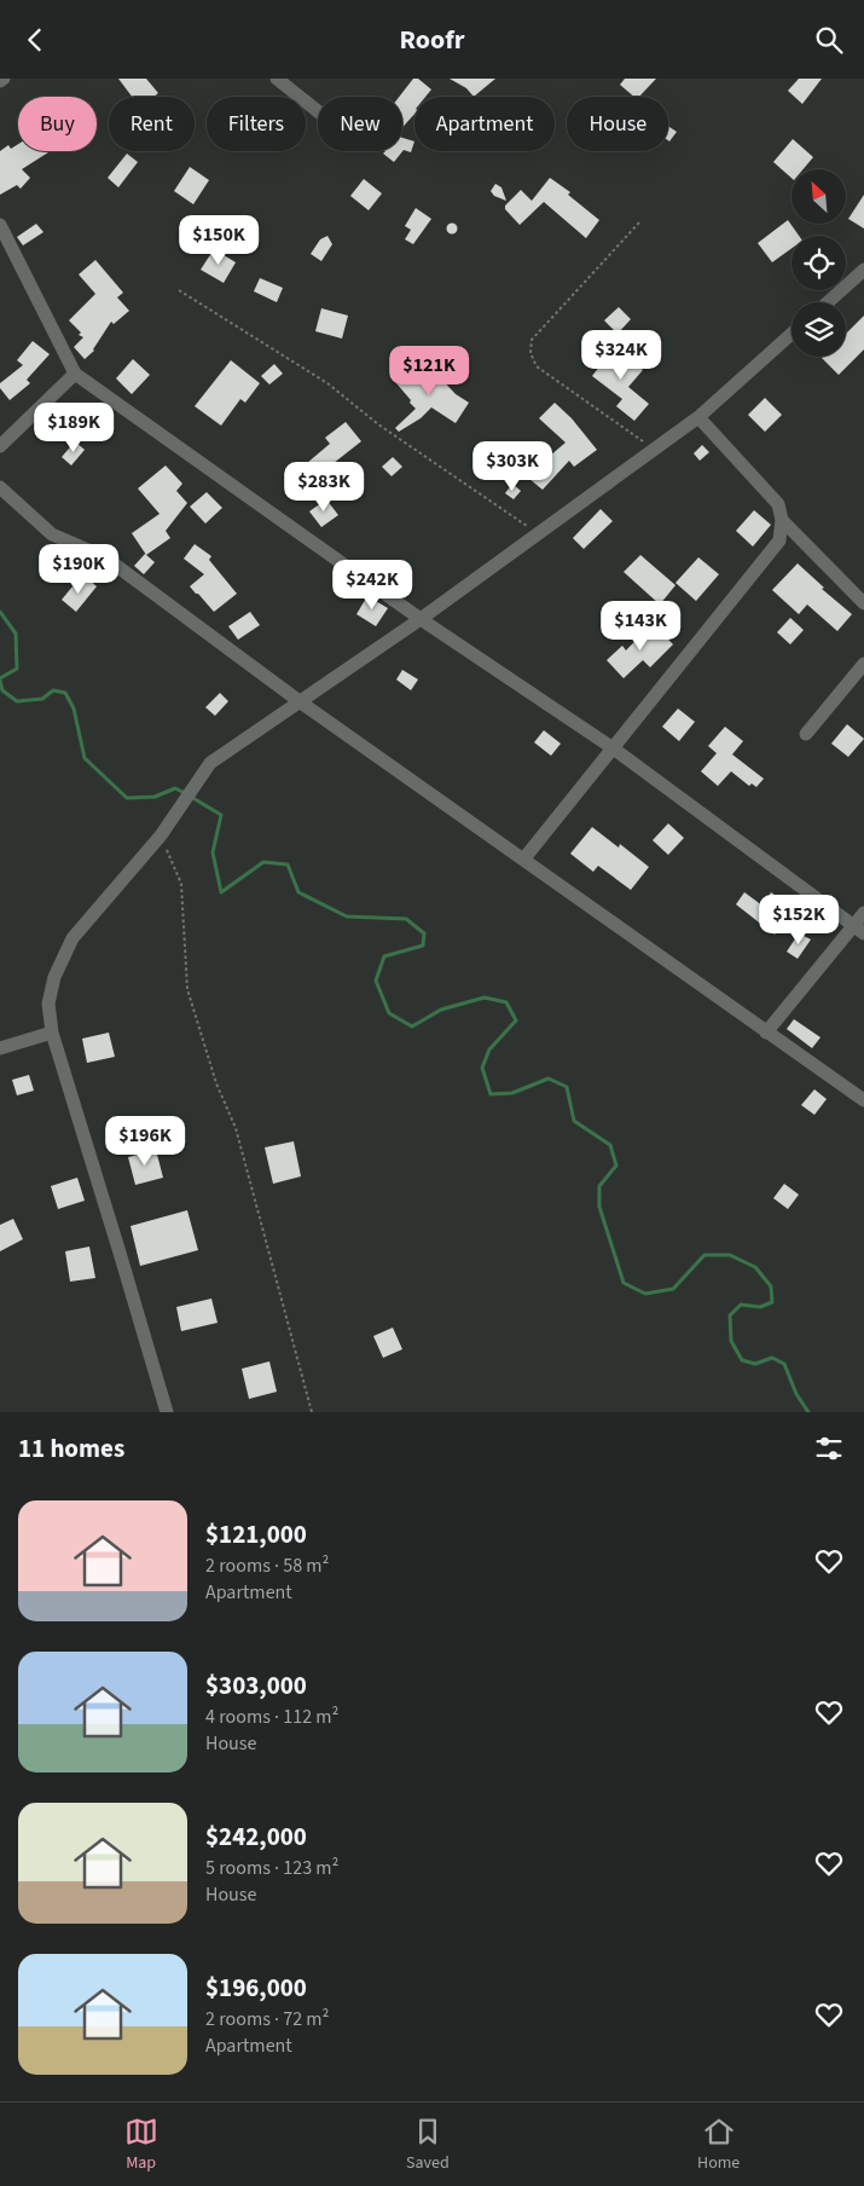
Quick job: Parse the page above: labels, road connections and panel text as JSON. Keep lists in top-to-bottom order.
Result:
{
  "north": "top left",
  "page": {
    "header": "Roofr",
    "chip": [
      "Buy",
      "Rent",
      "Filters",
      "New",
      "Apartment",
      "House"
    ],
    "price": [
      "$150K",
      "$324K",
      "$121K",
      "$189K",
      "$303K",
      "$283K",
      "$190K",
      "$242K",
      "$143K",
      "$152K",
      "$196K"
    ],
    "heading": "11 homes",
    "list": [
      {
        "name": "$121,000",
        "note": "2 rooms · 58 m² · Apartment"
      },
      {
        "name": "$303,000",
        "note": "4 rooms · 112 m² · House"
      },
      {
        "name": "$242,000",
        "note": "5 rooms · 123 m² · House"
      },
      {
        "name": "$196,000",
        "note": "2 rooms · 72 m² · Apartment"
      }
    ],
    "tabs": ["Map", "Saved", "Home"]
  }
}
